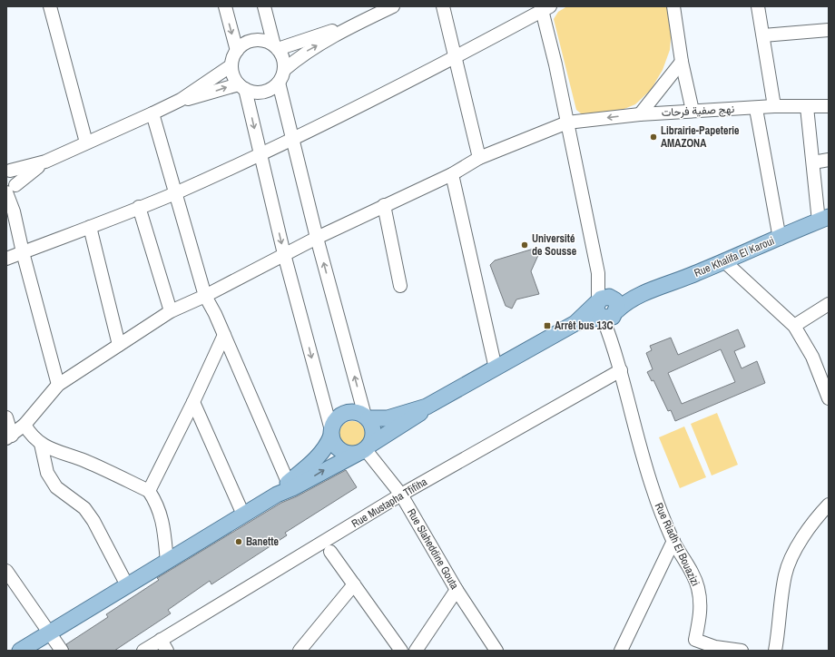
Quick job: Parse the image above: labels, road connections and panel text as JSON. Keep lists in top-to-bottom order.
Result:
{
  "streets": {
    "main road": ["Rue Khalifa El Karoui"],
    "street": [
      "نهج صفية فرحات",
      "Rue Mustapha Tfifiha",
      "Rue Riadh El Bouazizi",
      "Rue Slaheddine Gouta"
    ]
  },
  "crossings": [
    ["Rue Khalifa El Karoui", "Rue Riadh El Bouazizi"],
    ["Rue Khalifa El Karoui", "Rue Slaheddine Gouta"],
    ["Rue Mustapha Tfifiha", "Rue Riadh El Bouazizi"],
    ["Rue Mustapha Tfifiha", "Rue Slaheddine Gouta"]
  ],
  "places": {
    "other": ["Librairie-Papeterie AMAZONA", "Université de Sousse", "Banette"],
    "transit": ["Arrêt bus 13C"]
  }
}
